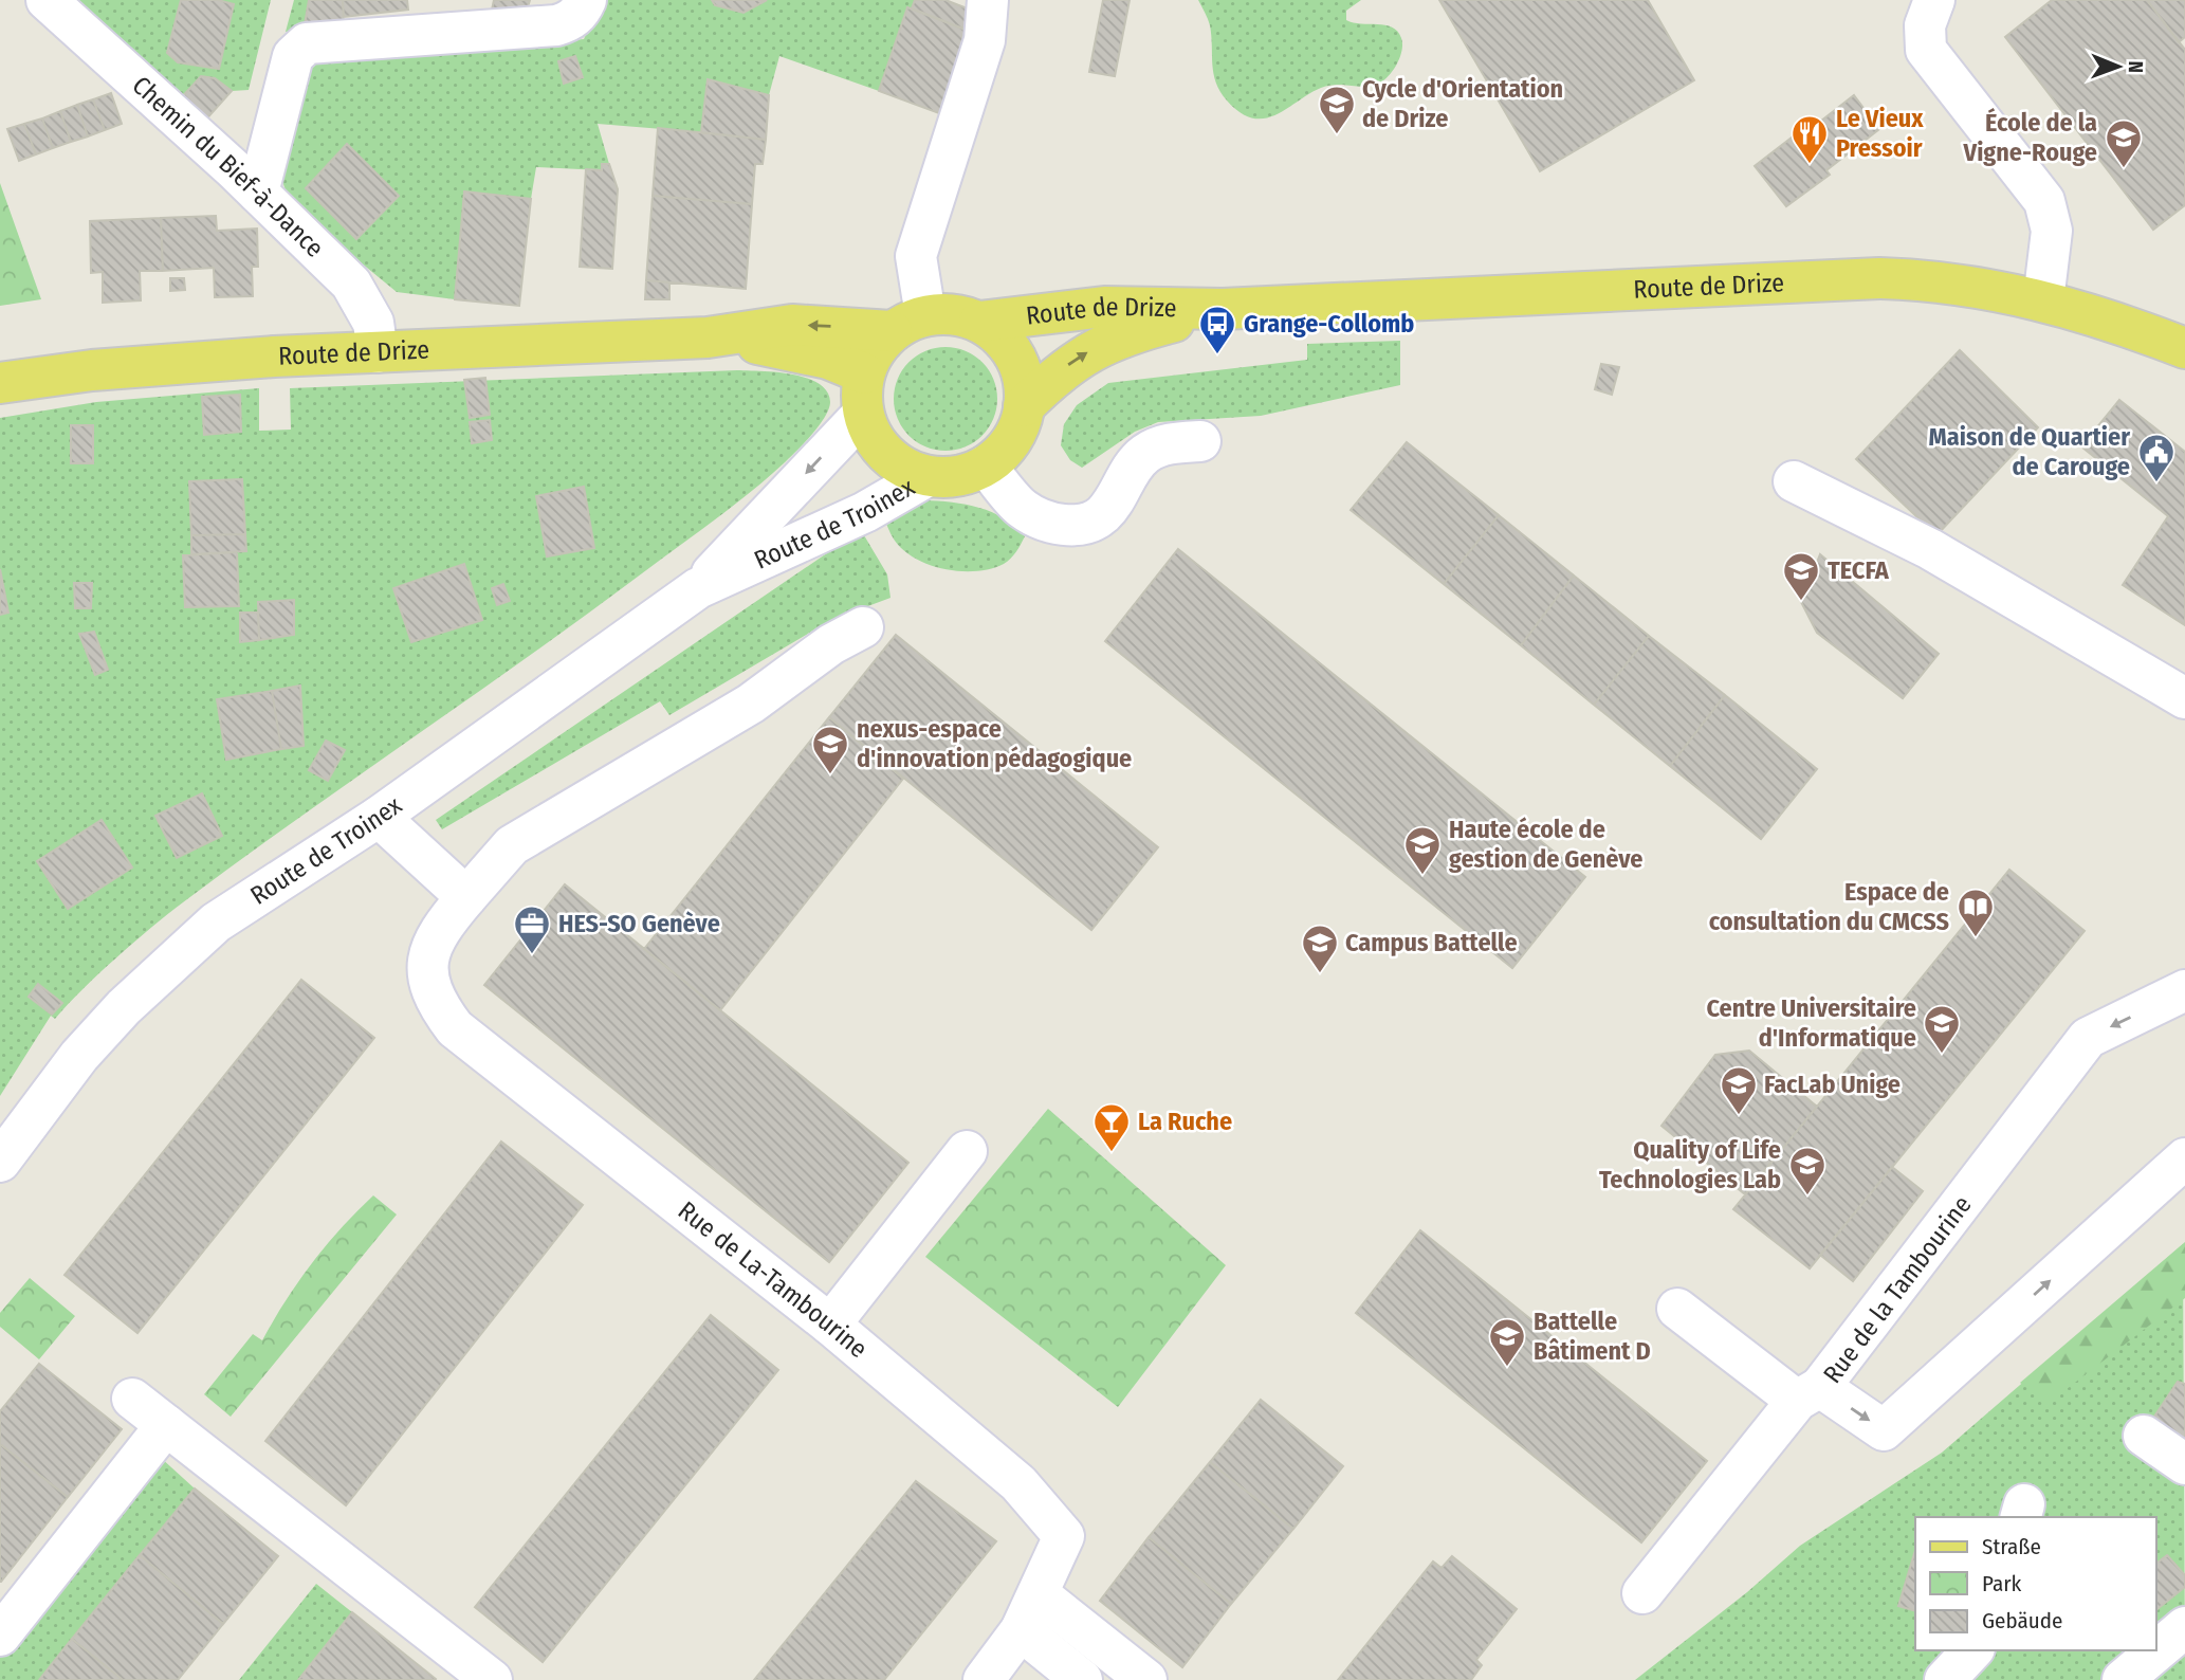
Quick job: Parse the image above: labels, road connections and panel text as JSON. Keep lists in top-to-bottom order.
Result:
{
  "streets": {
    "main road": ["Route de Drize"],
    "street": [
      "Chemin du Bief-à-Dance",
      "Route de Troinex",
      "Rue de La-Tambourine",
      "Rue de la Tambourine"
    ]
  },
  "crossings": [
    ["Chemin du Bief-à-Dance", "Route de Drize"],
    ["Route de Drize", "Route de Troinex"]
  ],
  "places": {
    "school or university": [
      "Cycle d'Orientation de Drize",
      "École de la Vigne-Rouge",
      "TECFA",
      "nexus-espace d'innovation pédagogique",
      "Haute école de gestion de Genève",
      "Campus Battelle",
      "Centre Universitaire d'Informatique",
      "FacLab Unige",
      "Quality of Life Technologies Lab",
      "Battelle Bâtiment D"
    ],
    "restaurant": ["Le Vieux Pressoir"],
    "bus stop": ["Grange-Collomb"],
    "public building": ["Maison de Quartier de Carouge"],
    "library": ["Espace de consultation du CMCSS"],
    "office": ["HES-SO Genève"],
    "bar": ["La Ruche"]
  },
  "legend": ["Straße", "Park", "Gebäude"],
  "north": "right"
}
